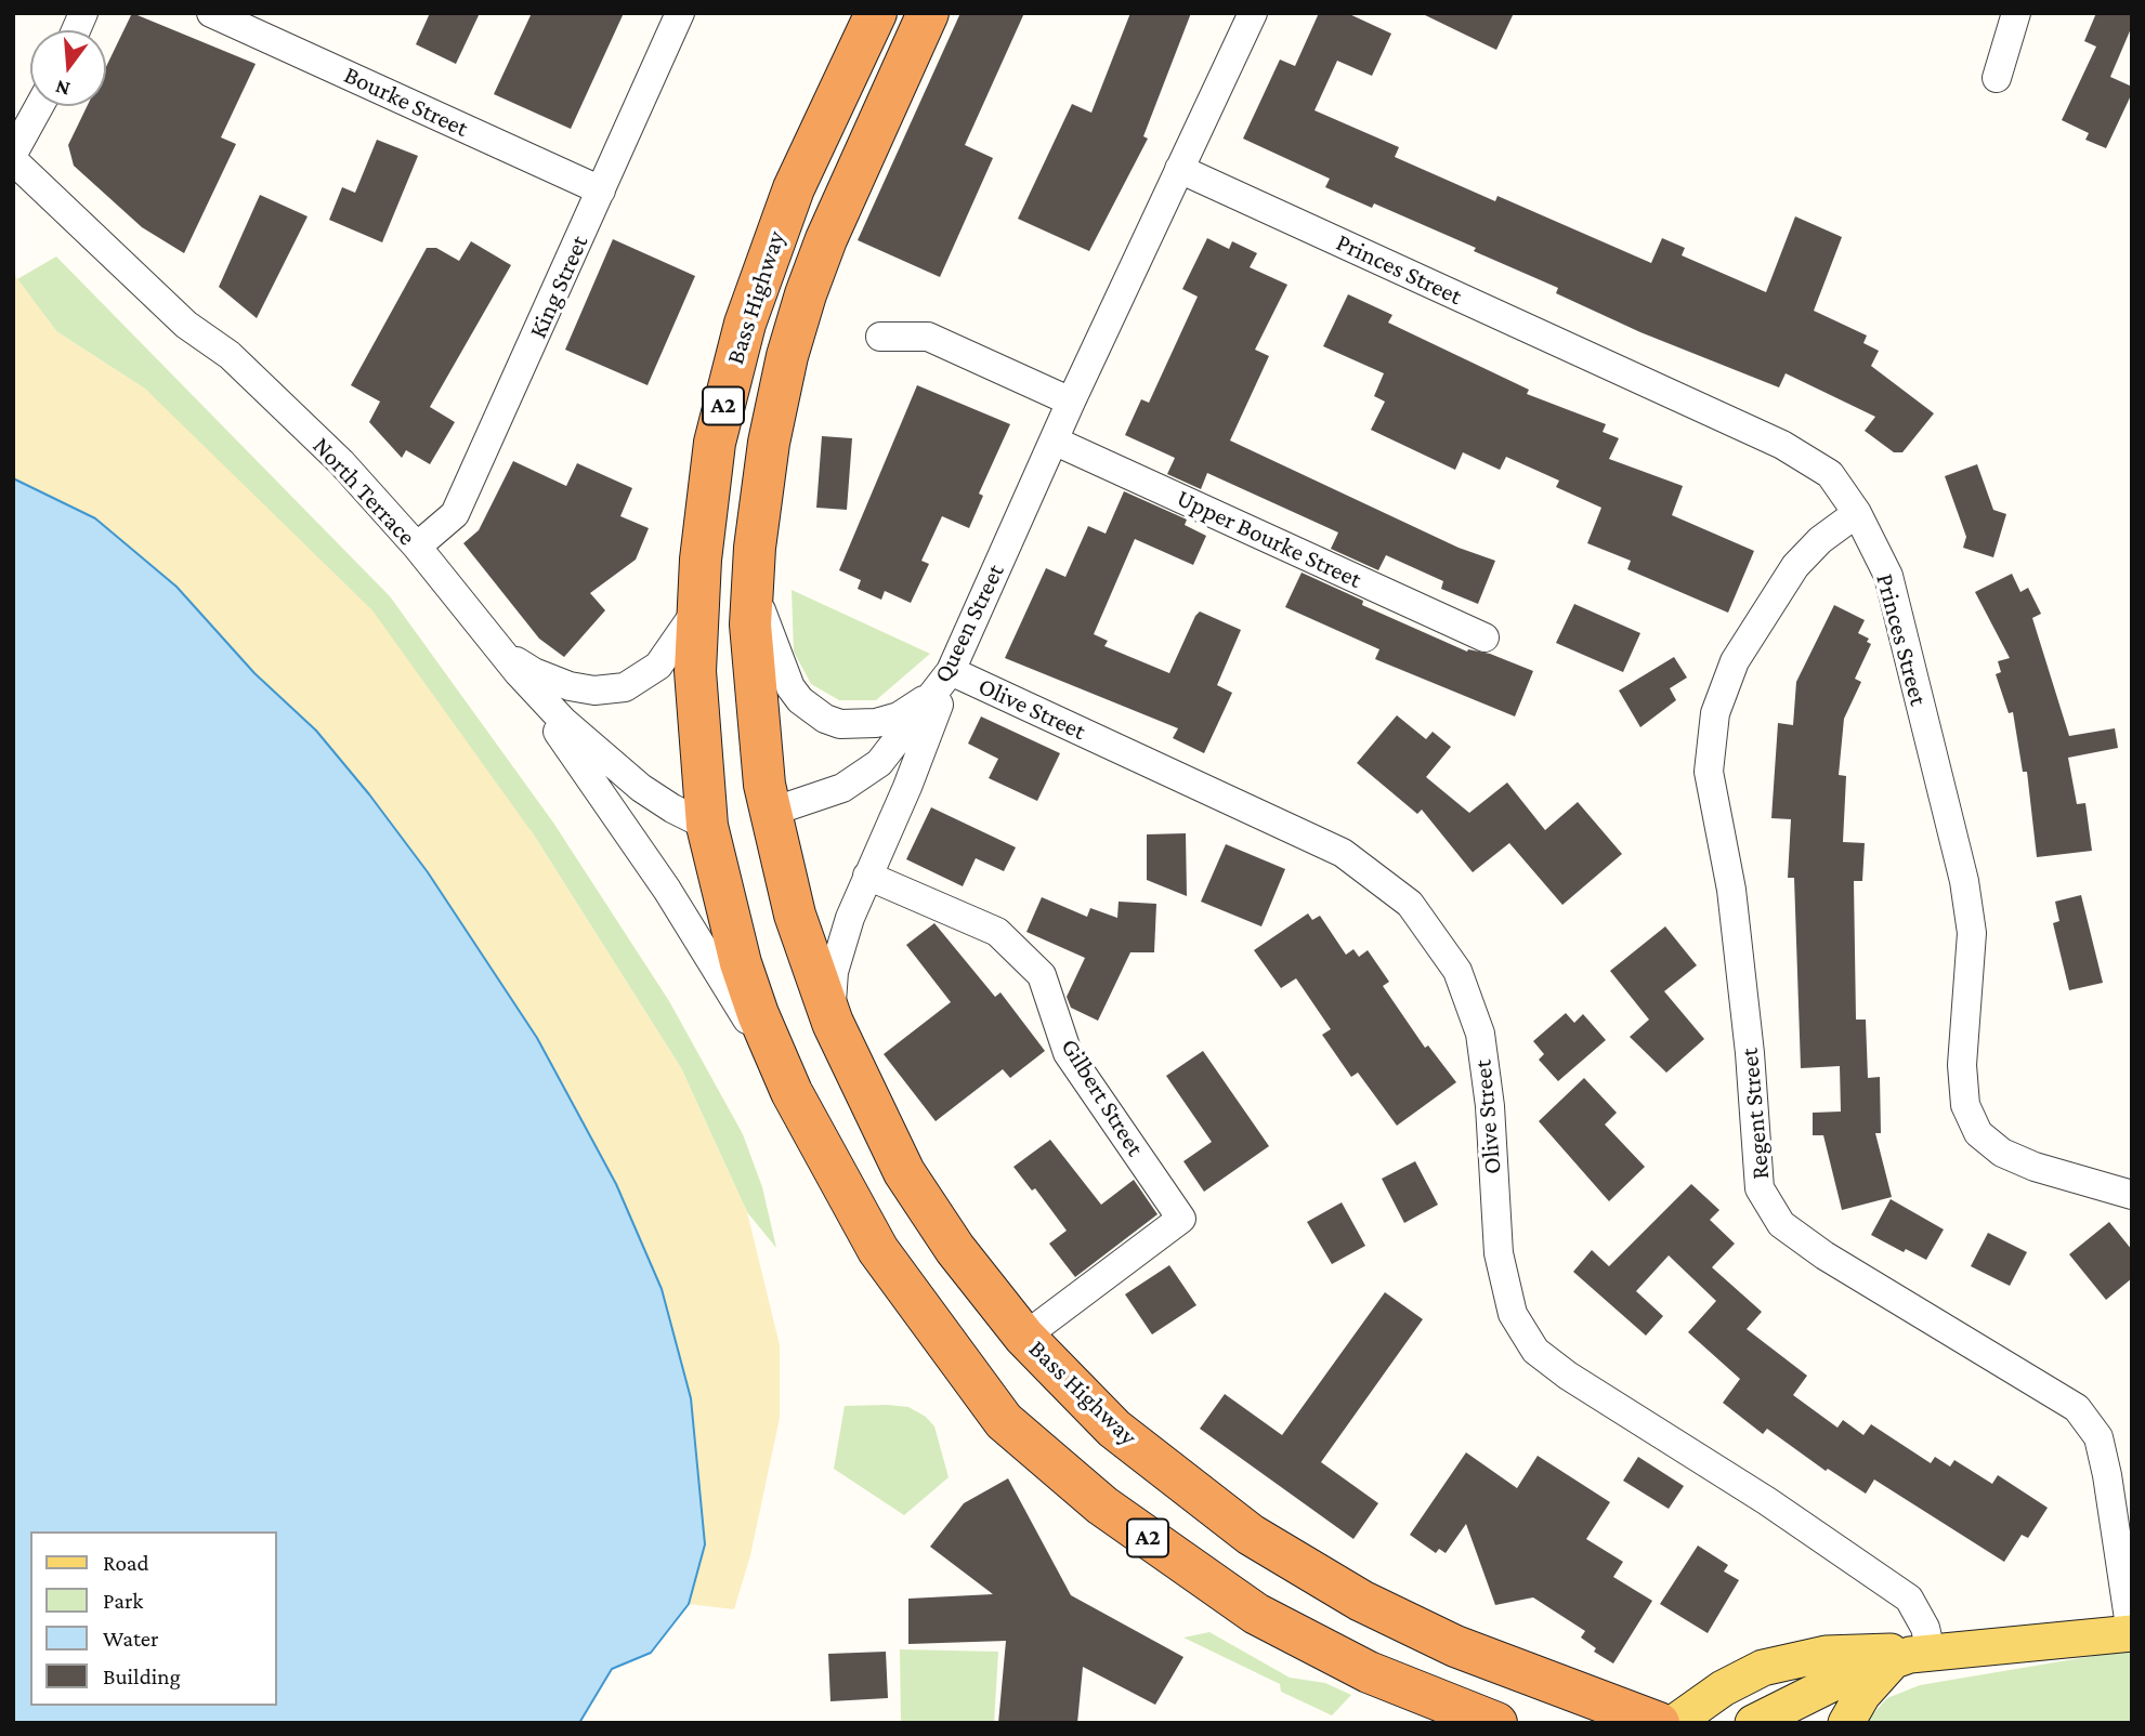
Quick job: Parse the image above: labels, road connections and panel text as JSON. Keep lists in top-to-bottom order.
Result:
{
  "streets": {
    "highway": ["Bass Highway", "A2"],
    "street": [
      "Bourke Street",
      "Princes Street",
      "King Street",
      "North Terrace",
      "Upper Bourke Street",
      "Queen Street",
      "Olive Street",
      "Gilbert Street",
      "Regent Street"
    ]
  },
  "crossings": [
    ["Bourke Street", "King Street"],
    ["Princes Street", "Queen Street"],
    ["Princes Street", "Regent Street"],
    ["King Street", "North Terrace"],
    ["Bass Highway", "North Terrace"],
    ["Bass Highway", "Queen Street"],
    ["Bass Highway", "Gilbert Street"],
    ["Upper Bourke Street", "Queen Street"],
    ["Queen Street", "Olive Street"]
  ],
  "legend": [
    "Road",
    "Park",
    "Water",
    "Building"
  ],
  "north": "bottom"
}
